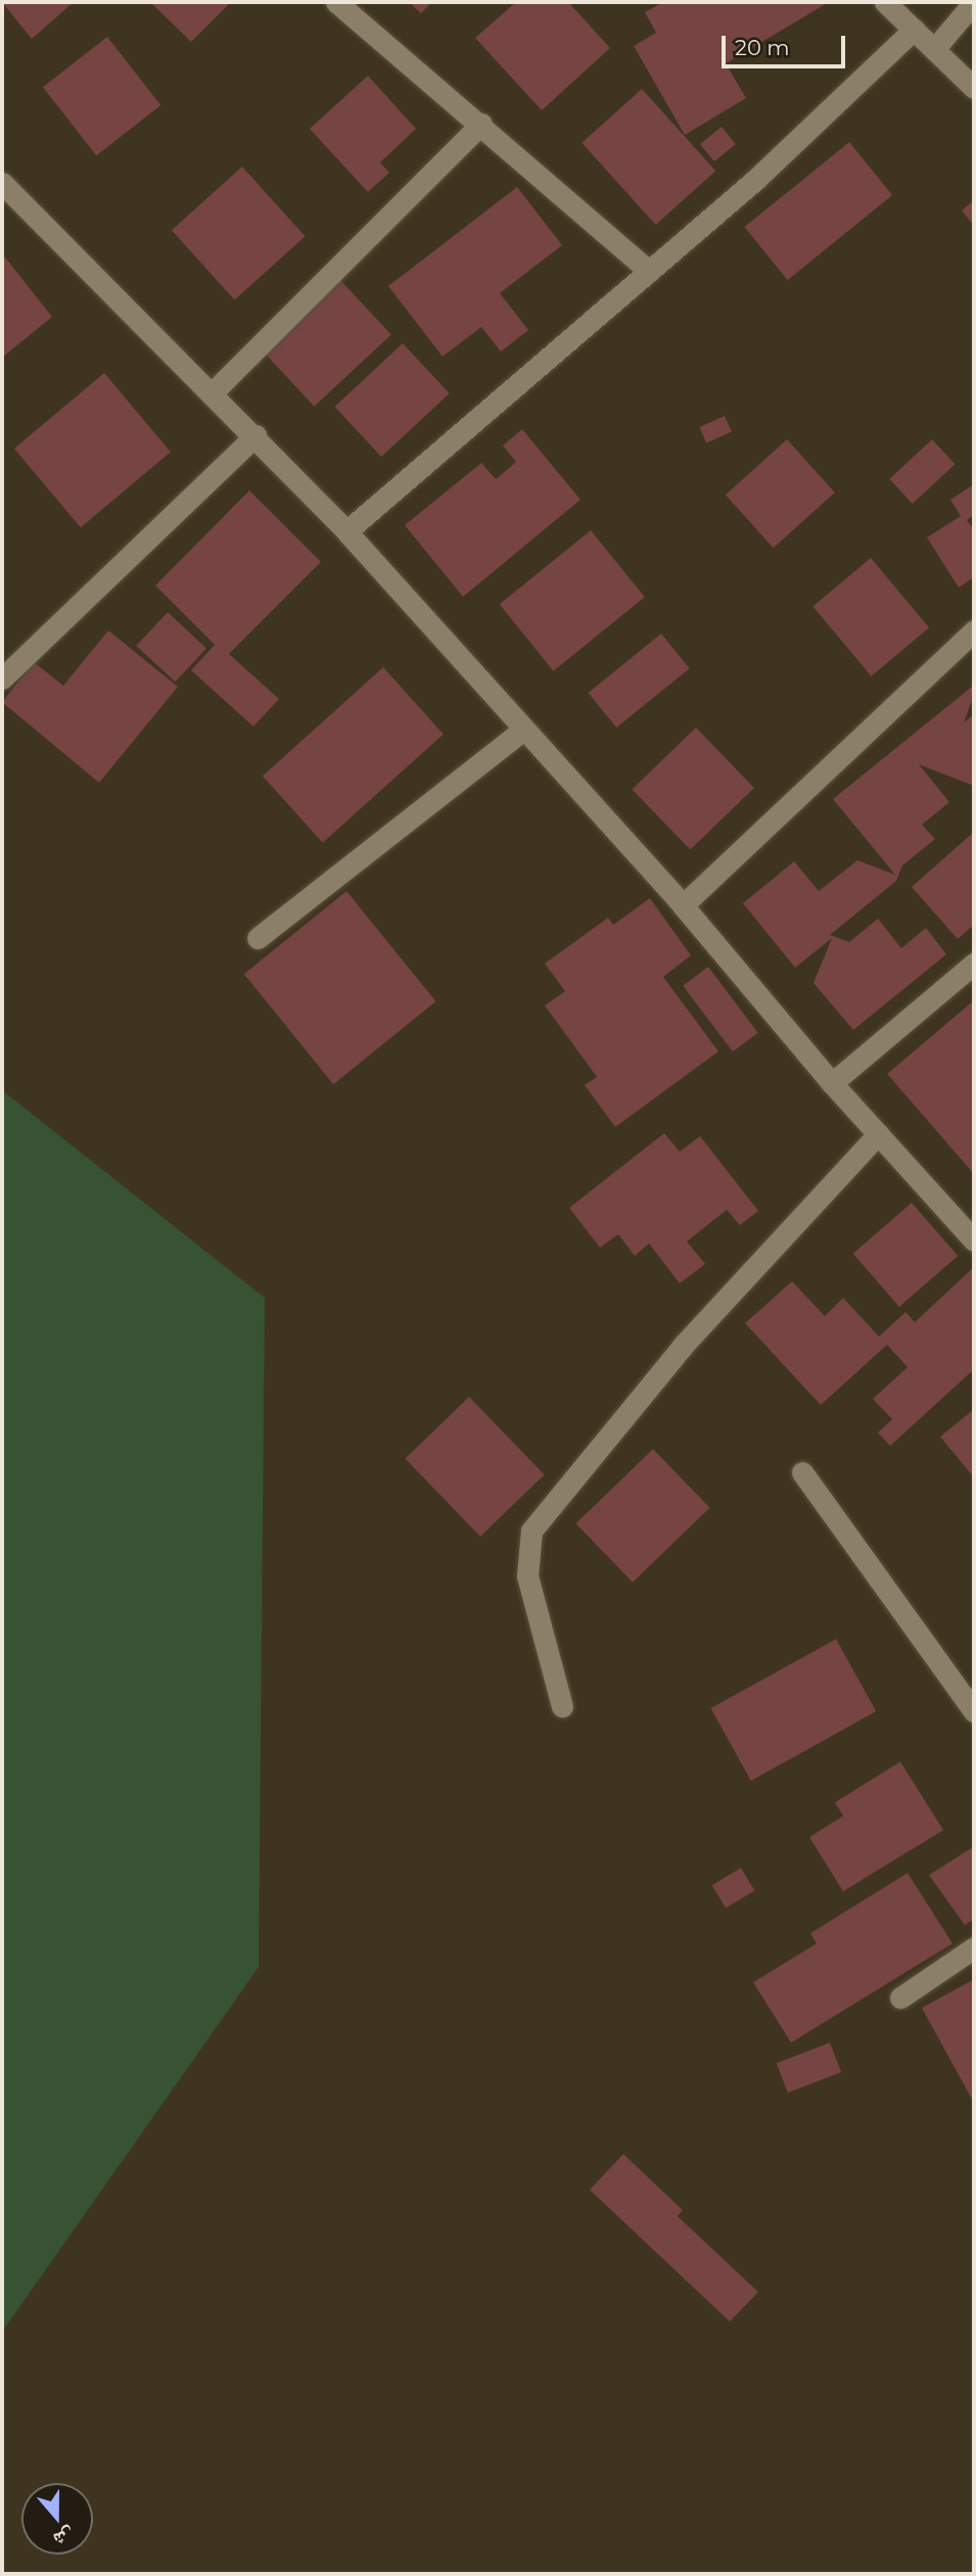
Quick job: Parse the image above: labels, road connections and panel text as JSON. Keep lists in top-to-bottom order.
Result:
{
  "scale_bar": "20 m",
  "north": "bottom"
}
